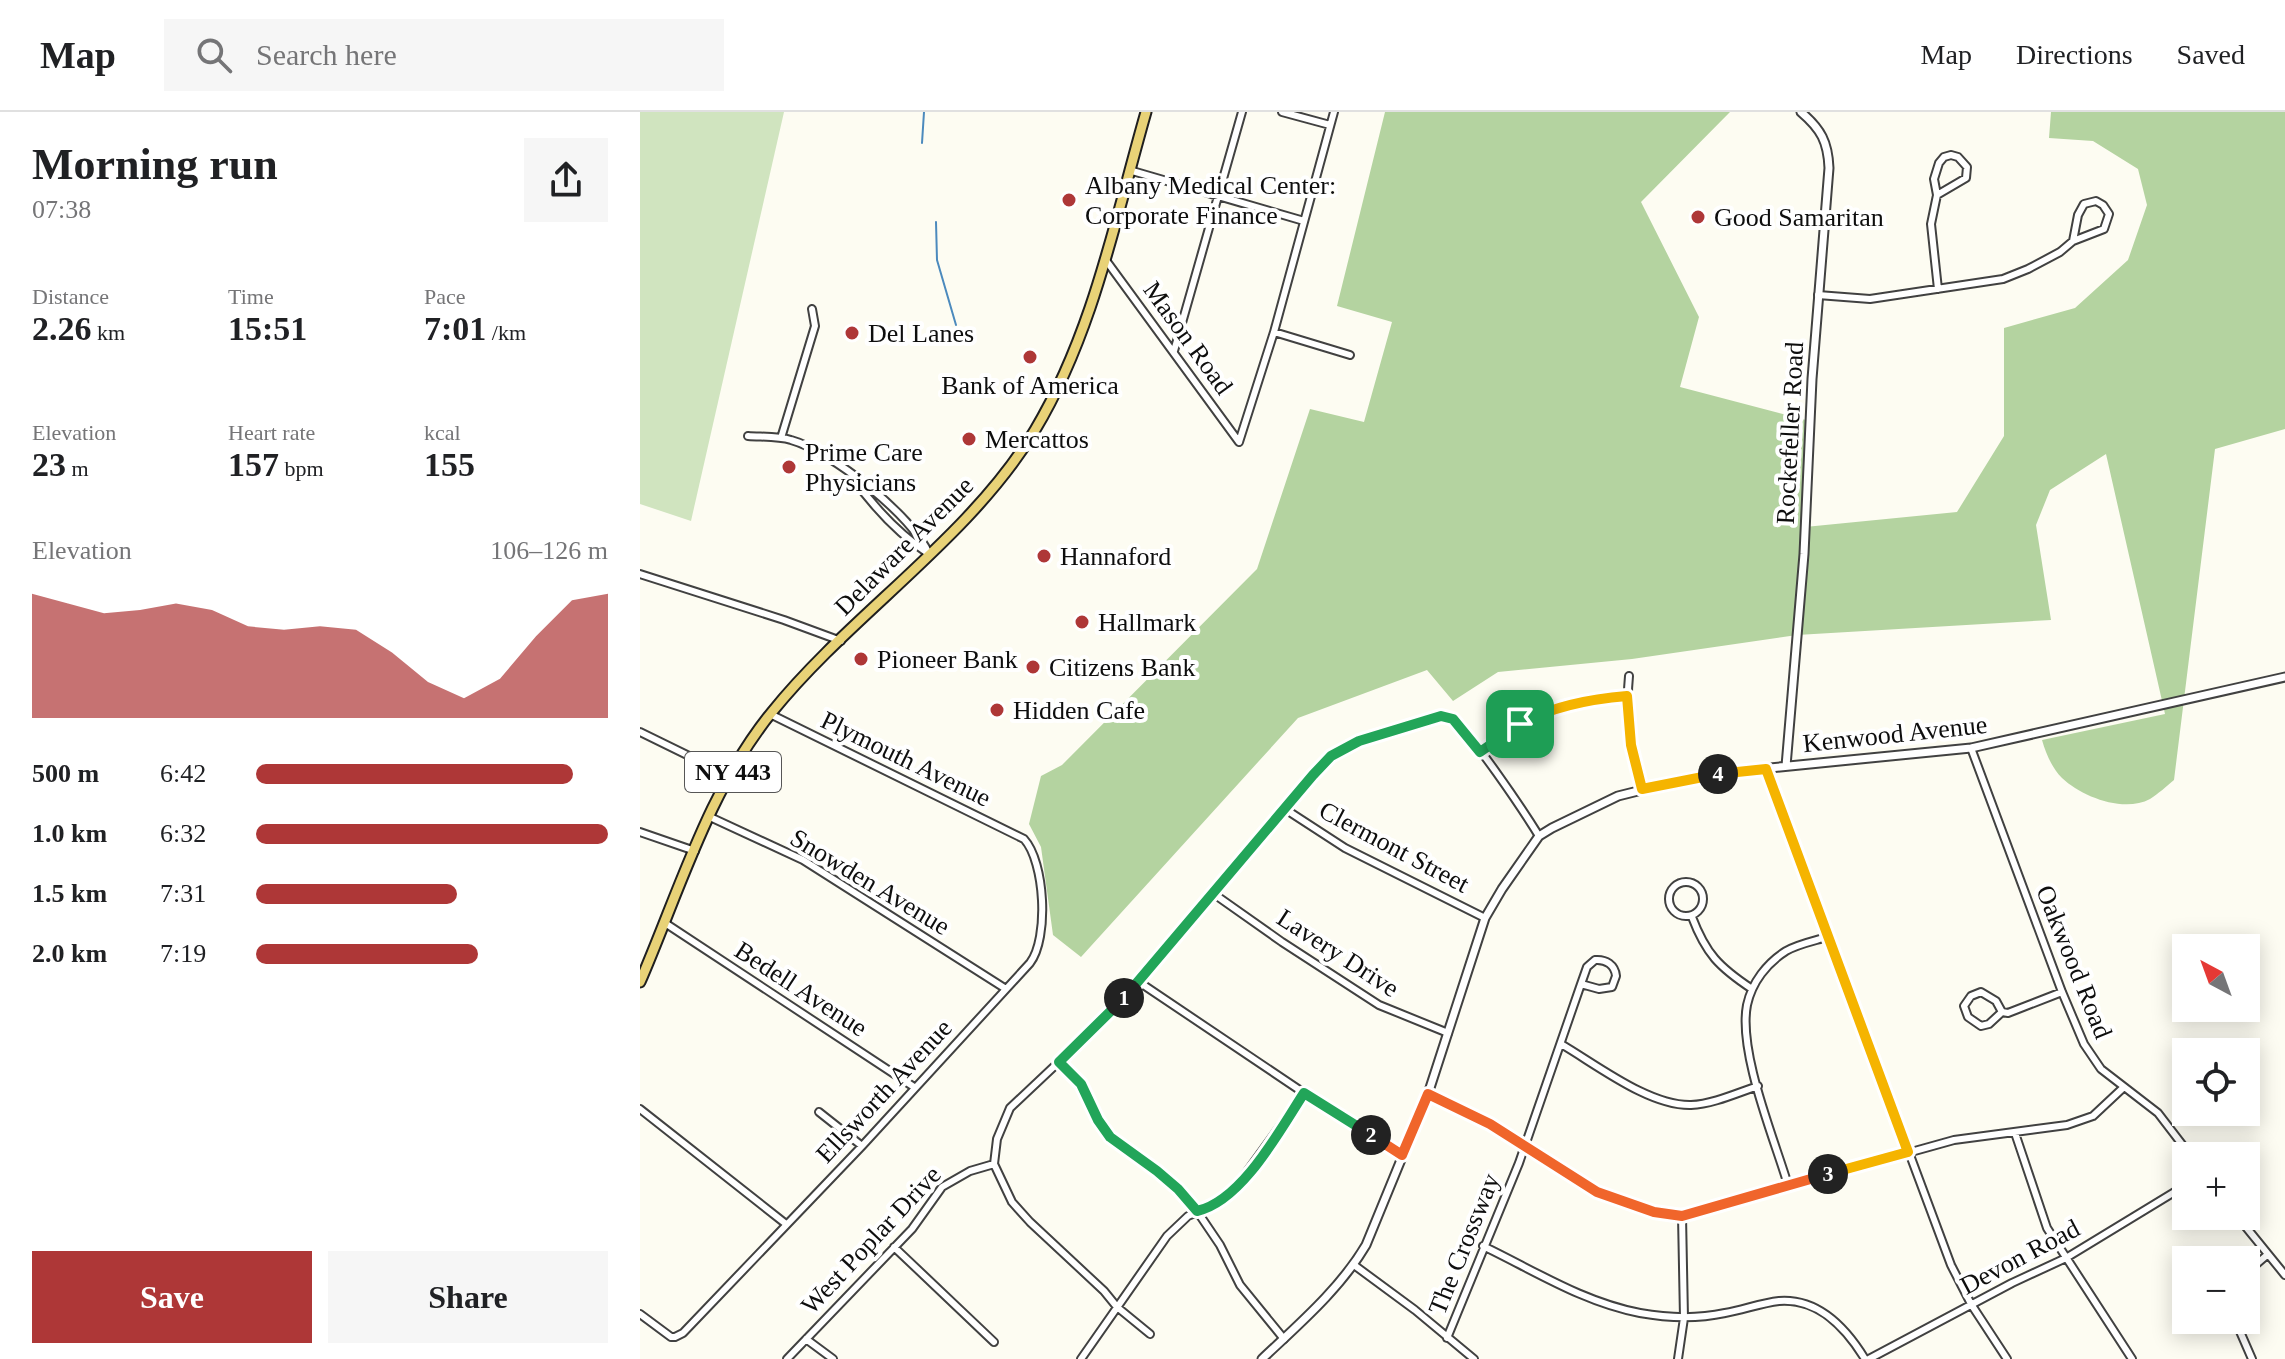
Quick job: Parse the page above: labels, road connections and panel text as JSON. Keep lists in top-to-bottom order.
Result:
{
  "streets": {
    "main road": ["Delaware Avenue", "NY 443"],
    "street": [
      "Mason Road",
      "Rockefeller Road",
      "Kenwood Avenue",
      "Plymouth Avenue",
      "Clermont Street",
      "Snowden Avenue",
      "Lavery Drive",
      "Oakwood Road",
      "Bedell Avenue",
      "Ellsworth Avenue",
      "West Poplar Drive",
      "The Crossway",
      "Devon Road"
    ]
  },
  "crossings": [
    ["Mason Road", "Delaware Avenue"],
    ["Rockefeller Road", "Kenwood Avenue"],
    ["Delaware Avenue", "Plymouth Avenue"],
    ["Delaware Avenue", "Snowden Avenue"],
    ["Delaware Avenue", "Bedell Avenue"],
    ["Kenwood Avenue", "Clermont Street"],
    ["Kenwood Avenue", "Lavery Drive"],
    ["Kenwood Avenue", "Oakwood Road"],
    ["Plymouth Avenue", "Ellsworth Avenue"],
    ["Snowden Avenue", "Ellsworth Avenue"],
    ["Bedell Avenue", "Ellsworth Avenue"]
  ],
  "places": [
    "Albany Medical Center: Corporate Finance",
    "Good Samaritan",
    "Del Lanes",
    "Bank of America",
    "Mercattos",
    "Prime Care Physicians",
    "Hannaford",
    "Hallmark",
    "Pioneer Bank",
    "Citizens Bank",
    "Hidden Cafe"
  ],
  "north": "top left",
  "page": {
    "header": "Map",
    "search": "Search here",
    "nav": ["Map", "Directions", "Saved"],
    "heading": ["Morning run", "07:38"],
    "stats": [
      ["Distance", "2.26 km"],
      ["Time", "15:51"],
      ["Pace", "7:01 /km"],
      ["Elevation", "23 m"],
      ["Heart rate", "157 bpm"],
      ["kcal", "155"]
    ],
    "chart": ["Elevation", "106–126 m"],
    "list": [
      {
        "name": "500 m",
        "note": "6:42"
      },
      {
        "name": "1.0 km",
        "note": "6:32"
      },
      {
        "name": "1.5 km",
        "note": "7:31"
      },
      {
        "name": "2.0 km",
        "note": "7:19"
      }
    ],
    "pins": [
      "4",
      "1",
      "2",
      "3"
    ],
    "map_buttons": ["+", "−"],
    "buttons": ["Save", "Share"]
  }
}
